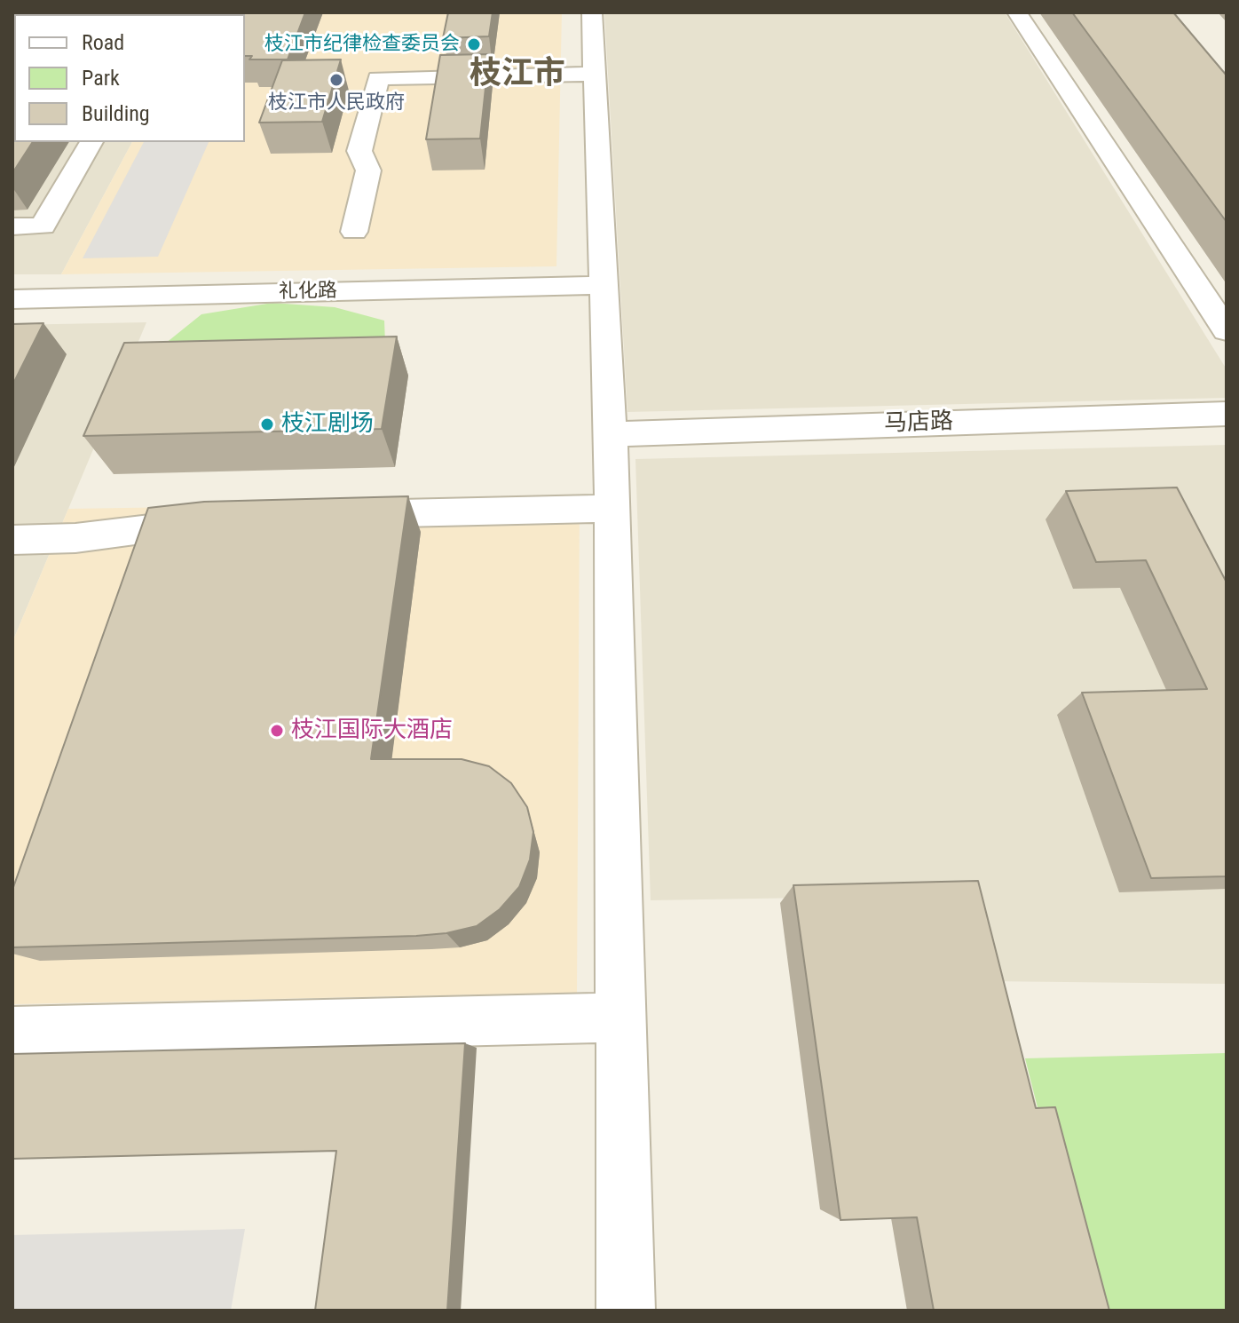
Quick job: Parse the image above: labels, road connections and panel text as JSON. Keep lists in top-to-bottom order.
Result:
{
  "streets": {
    "street": ["礼化路", "马店路"]
  },
  "districts": ["枝江市"],
  "places": [
    "枝江市纪律检查委员会",
    "枝江市人民政府",
    "枝江剧场",
    "枝江国际大酒店"
  ],
  "legend": ["Road", "Park", "Building"]
}
